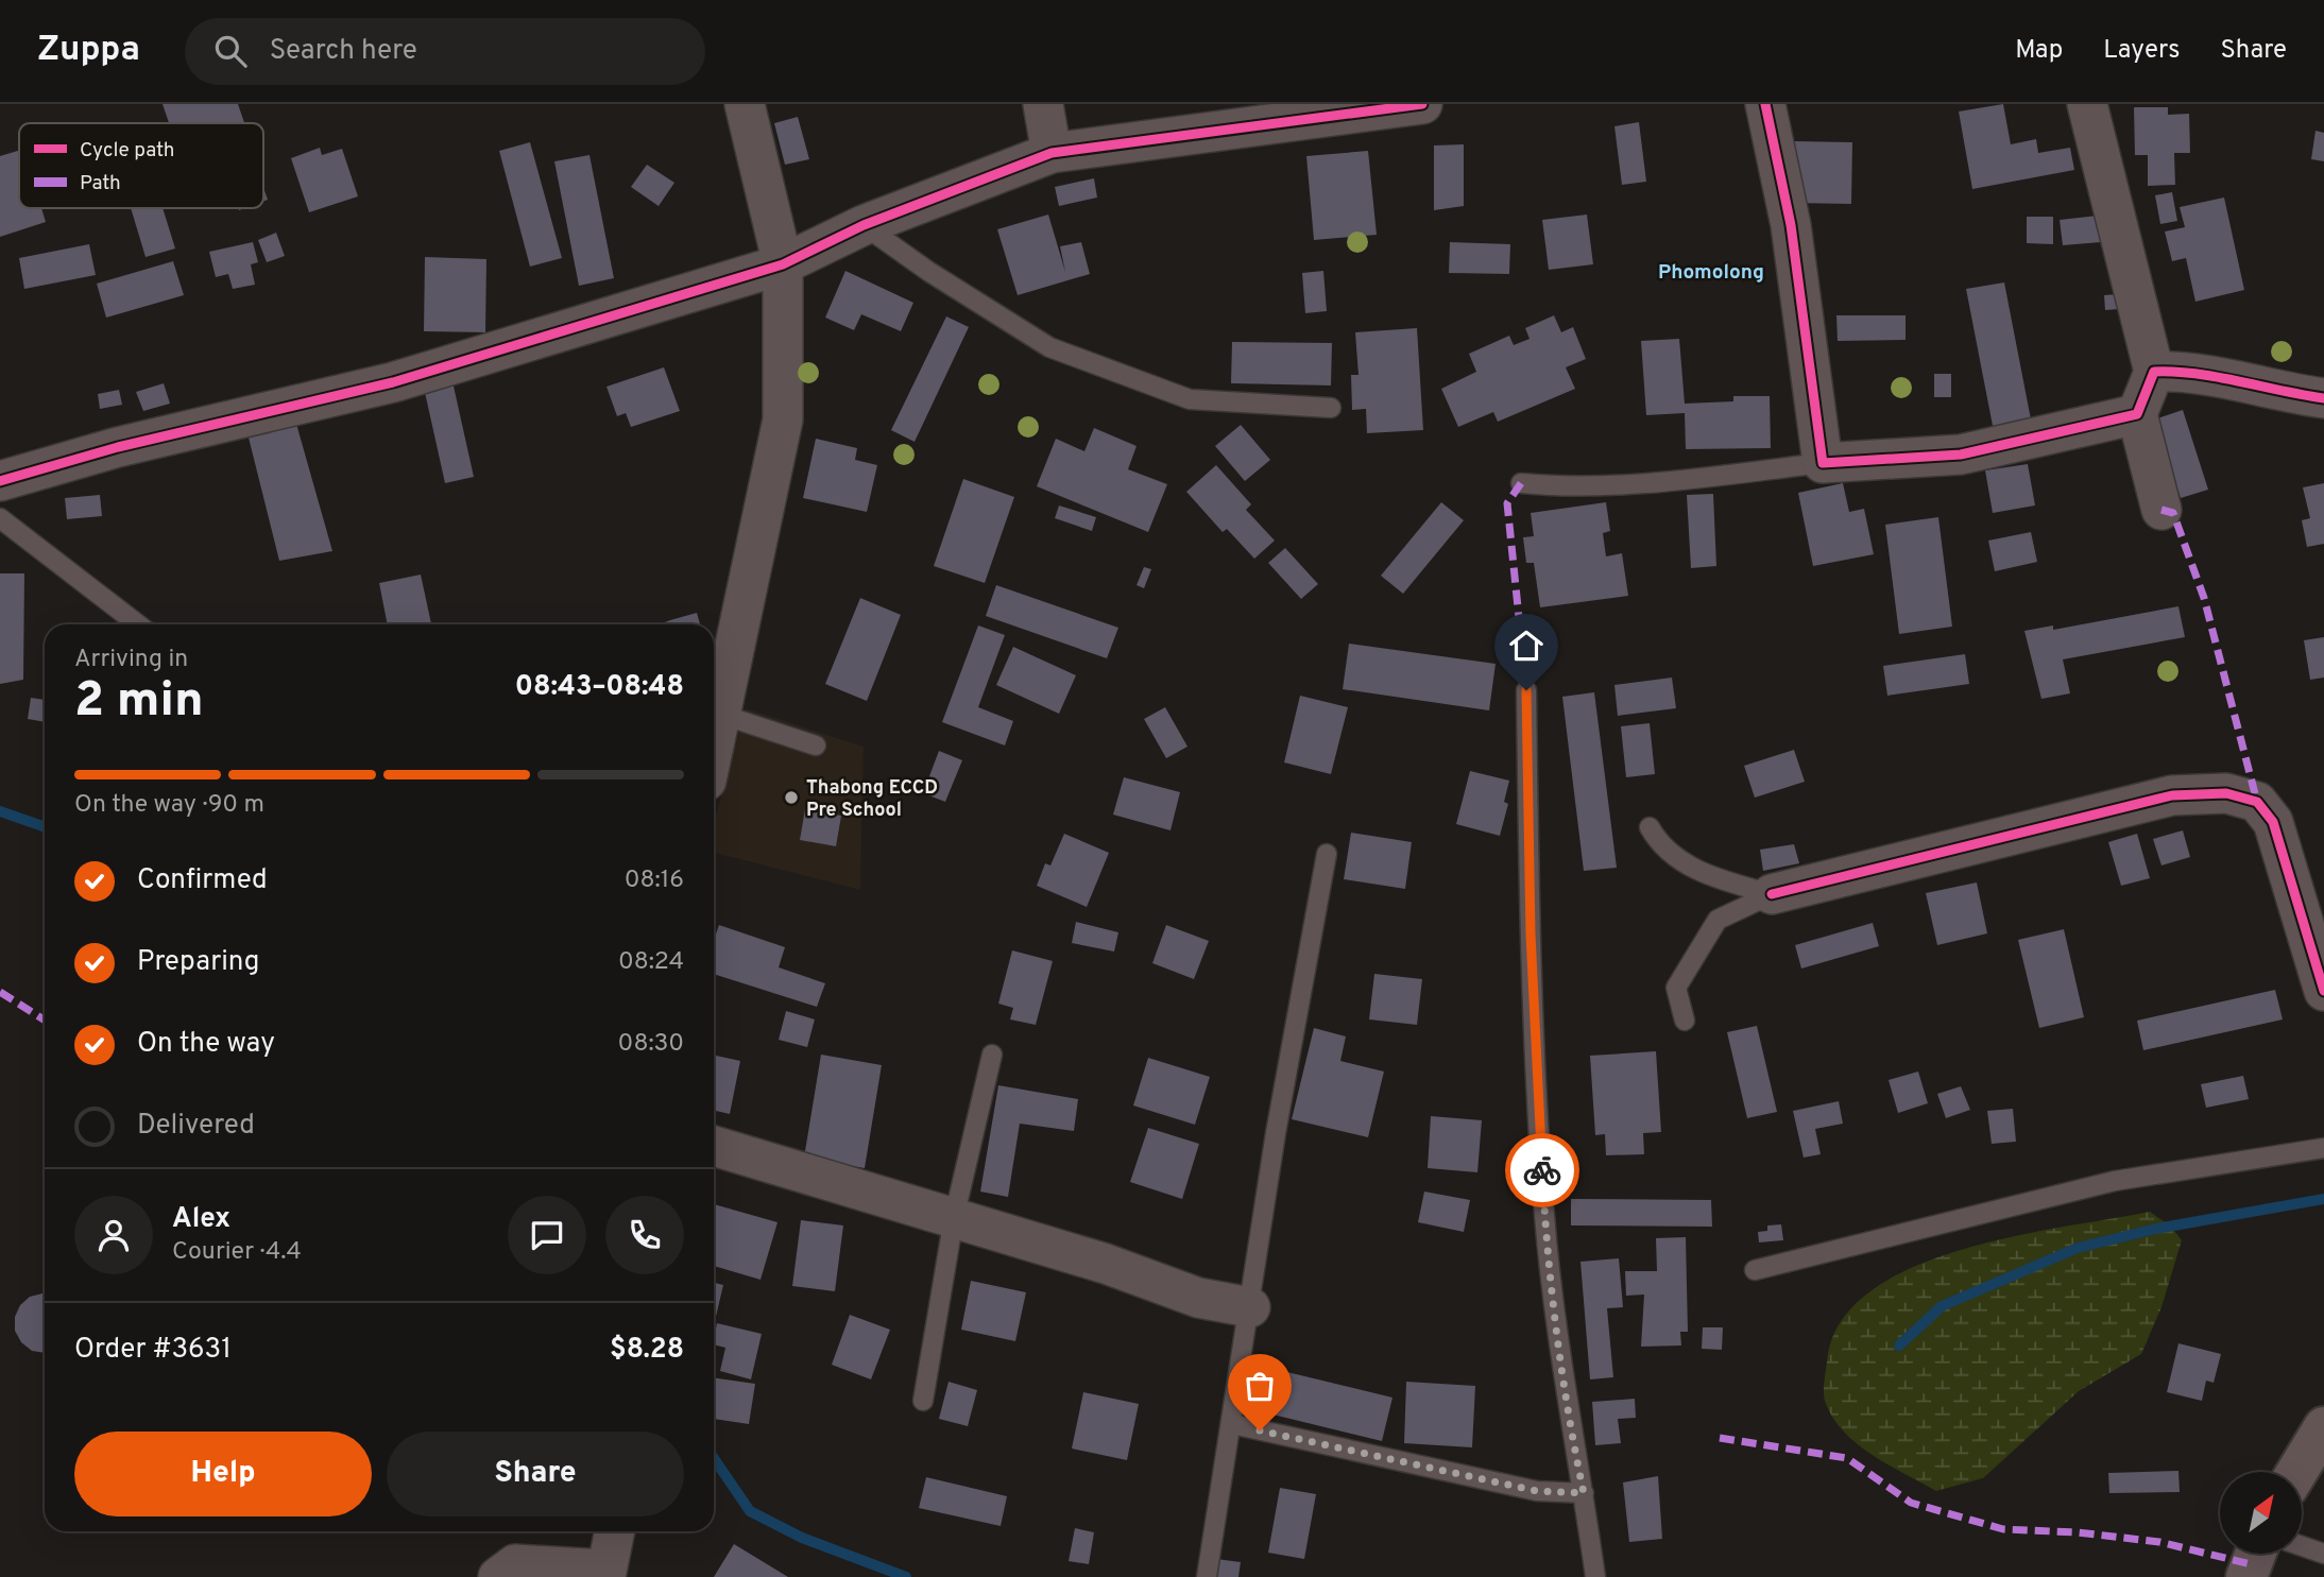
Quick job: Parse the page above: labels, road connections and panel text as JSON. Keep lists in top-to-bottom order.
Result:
{
  "districts": ["Phomolong"],
  "places": ["Thabong ECCD Pre School"],
  "legend": ["Cycle path", "Path"],
  "north": "top right",
  "page": {
    "header": "Zuppa",
    "search": "Search here",
    "nav": ["Map", "Layers", "Share"],
    "heading": ["2 min", "Arriving in", "08:43–08:48"],
    "panel": [
      "Alex",
      "Courier · 4.4",
      "Order #3631",
      "$8.28"
    ],
    "bar": "On the way · 90 m",
    "list": [
      ["Confirmed", "08:16"],
      ["Preparing", "08:24"],
      ["On the way", "08:30"],
      "Delivered"
    ],
    "buttons": ["Help", "Share"]
  }
}
